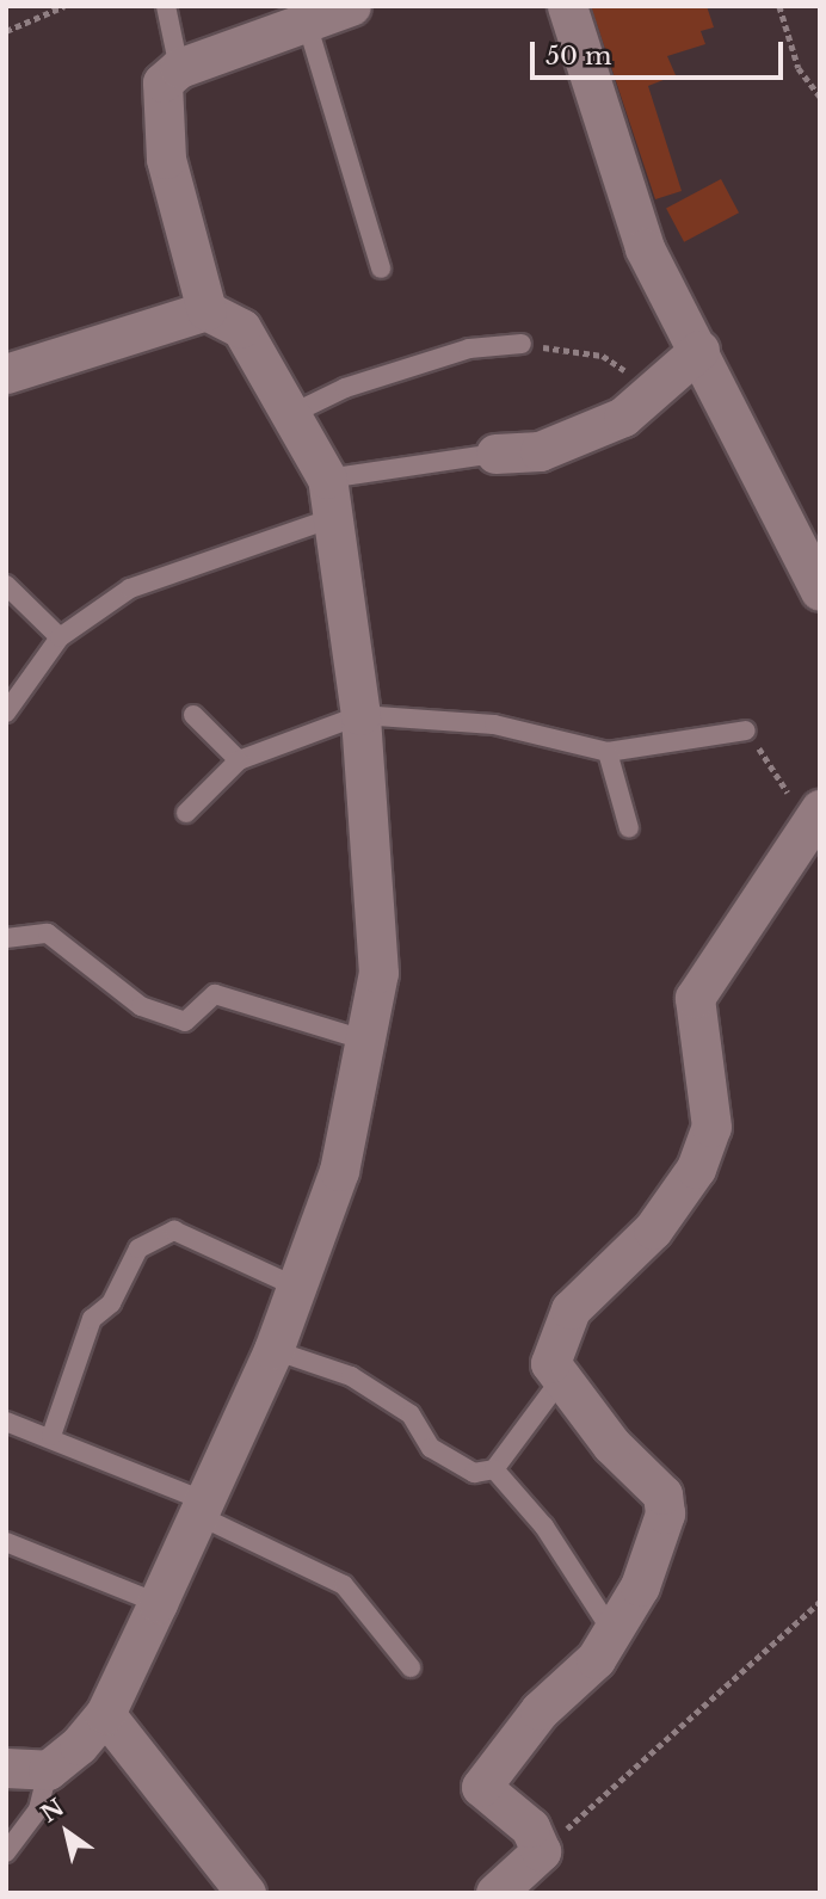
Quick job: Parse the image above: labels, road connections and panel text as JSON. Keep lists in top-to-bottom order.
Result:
{
  "scale_bar": "50 m",
  "north": "top left"
}
